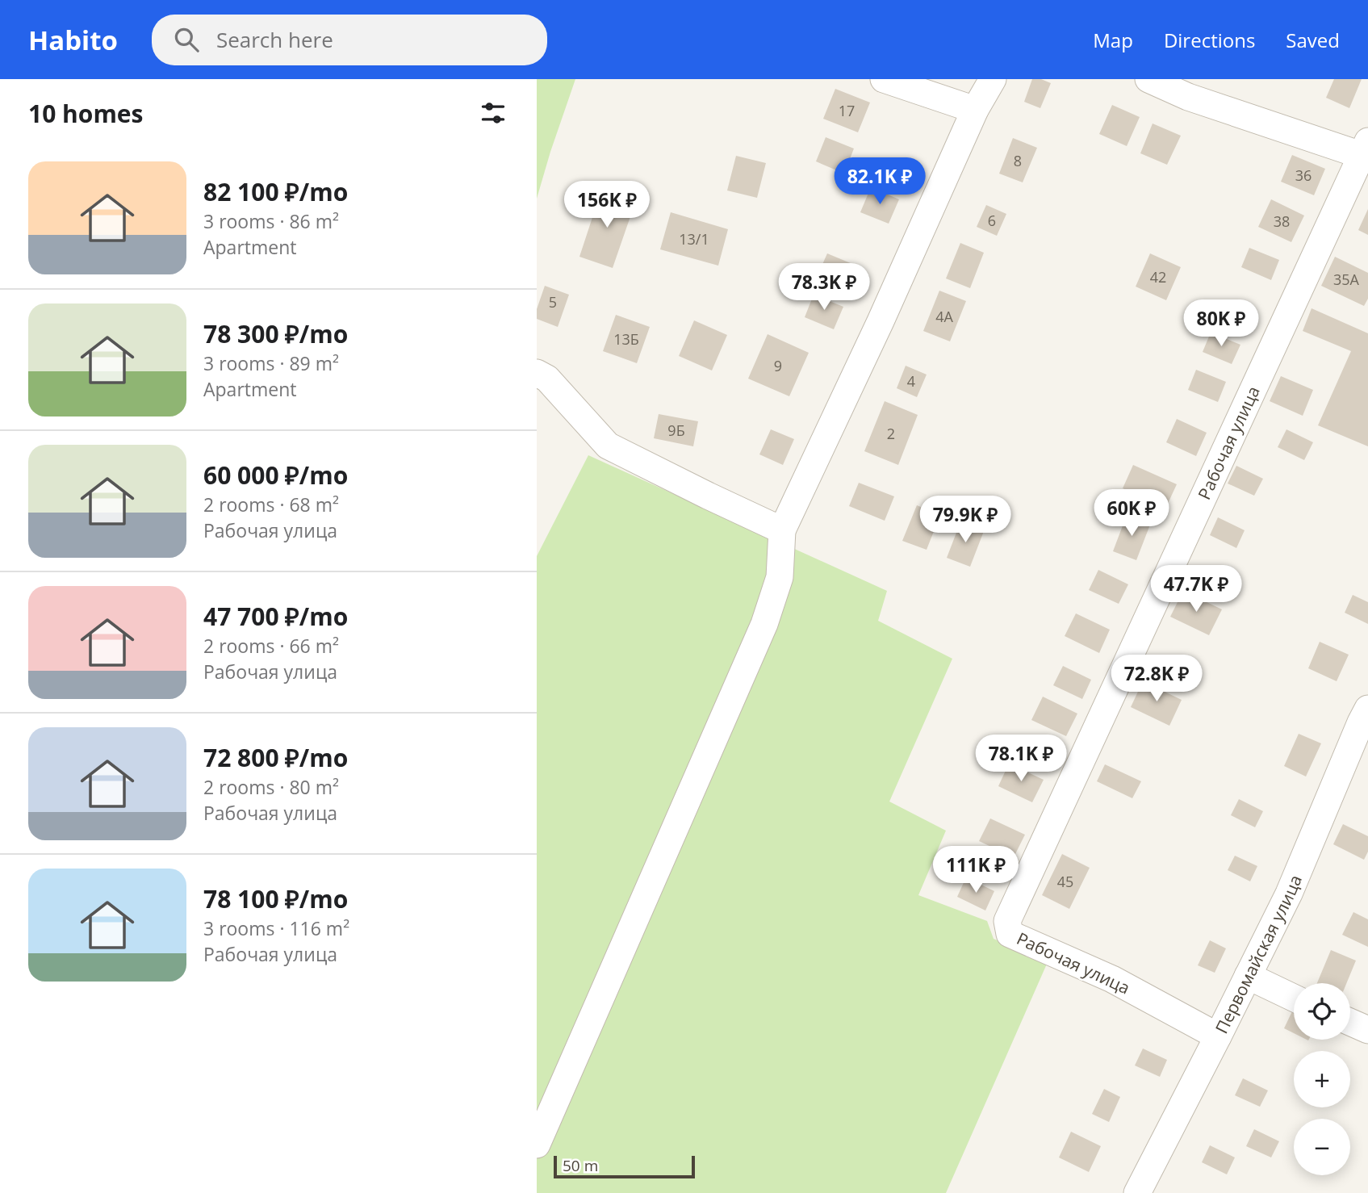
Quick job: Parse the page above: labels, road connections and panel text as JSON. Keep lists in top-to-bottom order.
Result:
{
  "streets": {
    "street": ["Рабочая улица", "Первомайская улица"]
  },
  "crossings": [
    ["Рабочая улица", "Первомайская улица"]
  ],
  "house_numbers": [
    "17",
    "8",
    "36",
    "6",
    "38",
    "13/1",
    "42",
    "35А",
    "5",
    "4А",
    "13Б",
    "9",
    "4",
    "9Б",
    "2",
    "45"
  ],
  "scale_bar": "50 m",
  "page": {
    "header": "Habito",
    "search": "Search here",
    "nav": ["Map", "Directions", "Saved"],
    "heading": "10 homes",
    "list": [
      {
        "name": "82 100 ₽/mo",
        "note": "3 rooms · 86 m² · Apartment"
      },
      {
        "name": "78 300 ₽/mo",
        "note": "3 rooms · 89 m² · Apartment"
      },
      {
        "name": "60 000 ₽/mo",
        "note": "2 rooms · 68 m² · Рабочая улица"
      },
      {
        "name": "47 700 ₽/mo",
        "note": "2 rooms · 66 m² · Рабочая улица"
      },
      {
        "name": "72 800 ₽/mo",
        "note": "2 rooms · 80 m² · Рабочая улица"
      },
      {
        "name": "78 100 ₽/mo",
        "note": "3 rooms · 116 m² · Рабочая улица"
      }
    ],
    "price": [
      "82.1K ₽",
      "156K ₽",
      "78.3K ₽",
      "80K ₽",
      "60K ₽",
      "79.9K ₽",
      "47.7K ₽",
      "72.8K ₽",
      "78.1K ₽",
      "111K ₽"
    ],
    "map_buttons": ["+", "−"],
    "scale": "50 m"
  }
}
